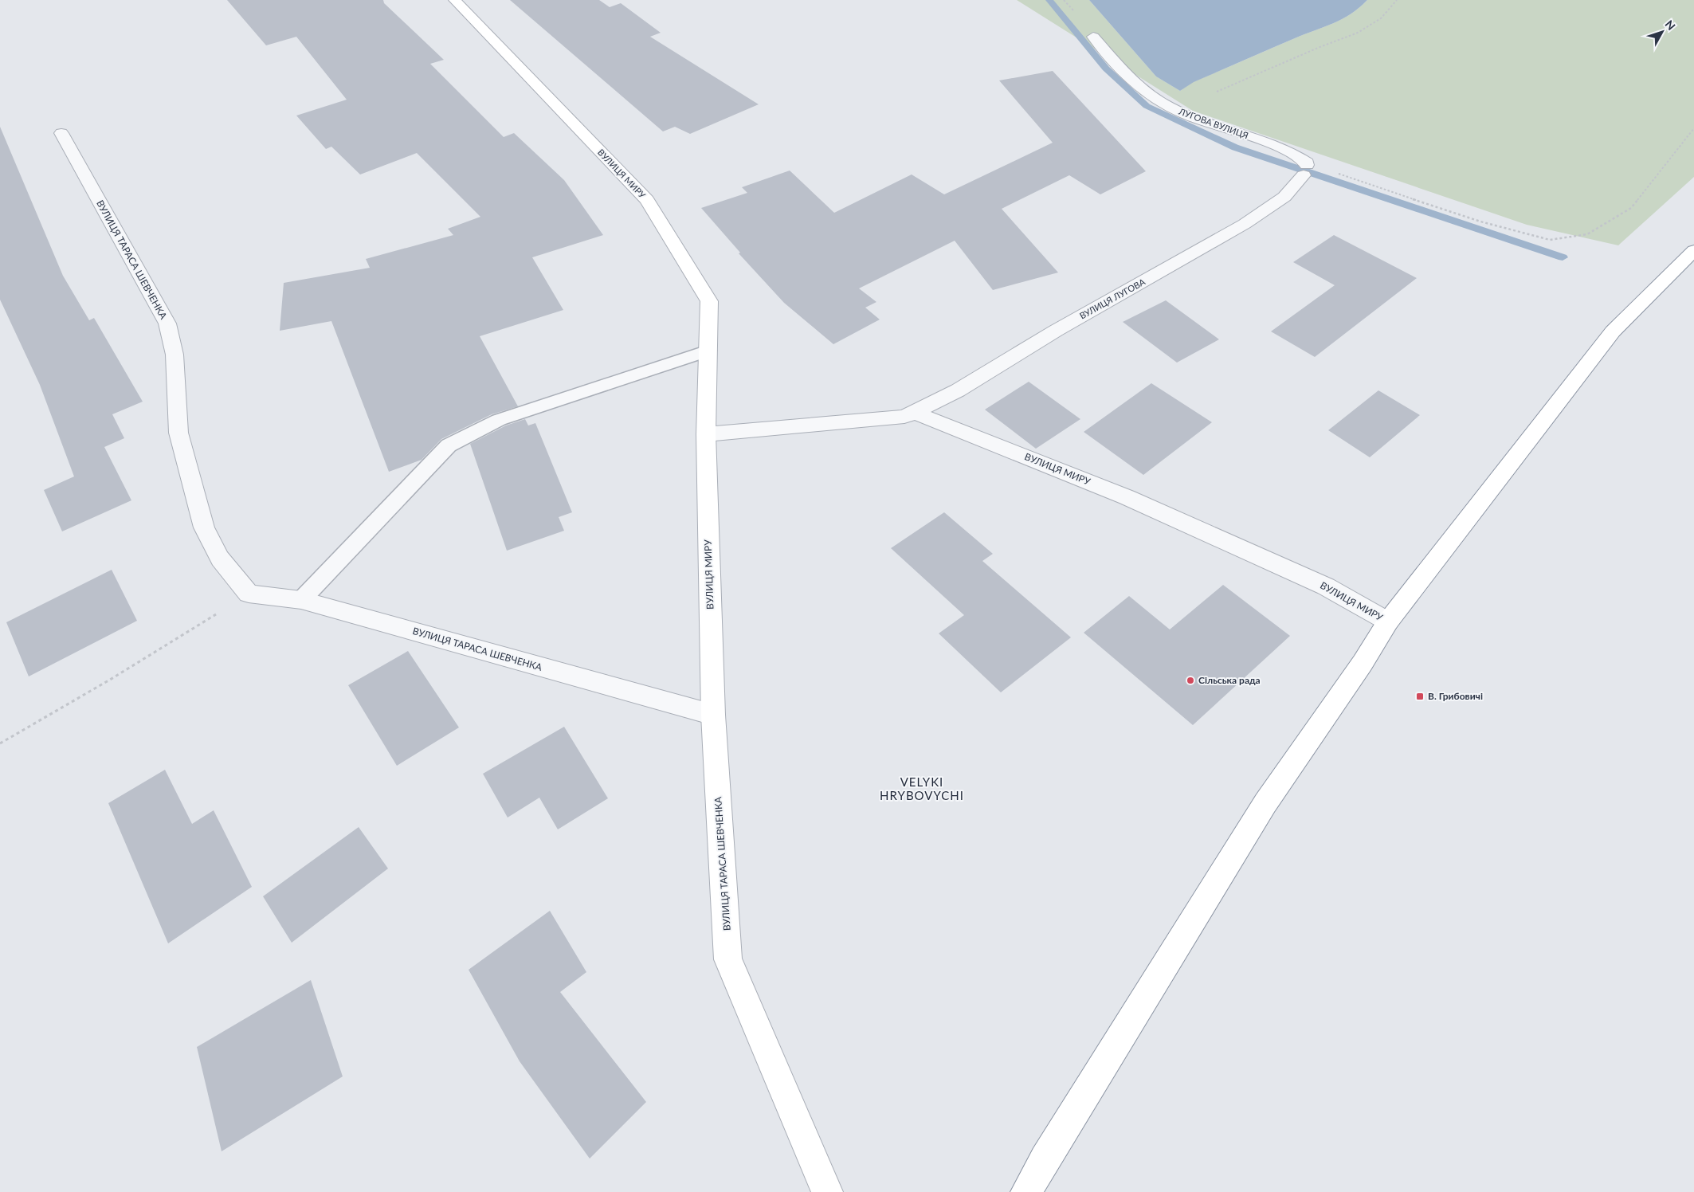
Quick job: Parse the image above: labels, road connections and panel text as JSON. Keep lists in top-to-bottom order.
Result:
{
  "streets": {
    "main road": ["ВУЛИЦЯ МИРУ", "ВУЛИЦЯ ТАРАСА ШЕВЧЕНКА"],
    "street": ["ЛУГОВА ВУЛИЦЯ", "ВУЛИЦЯ ЛУГОВА"]
  },
  "crossings": [
    ["ЛУГОВА ВУЛИЦЯ", "ВУЛИЦЯ ЛУГОВА"],
    ["ВУЛИЦЯ МИРУ", "ВУЛИЦЯ ТАРАСА ШЕВЧЕНКА"],
    ["ВУЛИЦЯ МИРУ", "ВУЛИЦЯ ЛУГОВА"]
  ],
  "districts": ["VELYKI HRYBOVYCHI"],
  "places": {
    "other": ["Сільська рада"],
    "transit": ["В. Грибовичі"]
  },
  "north": "top right"
}
